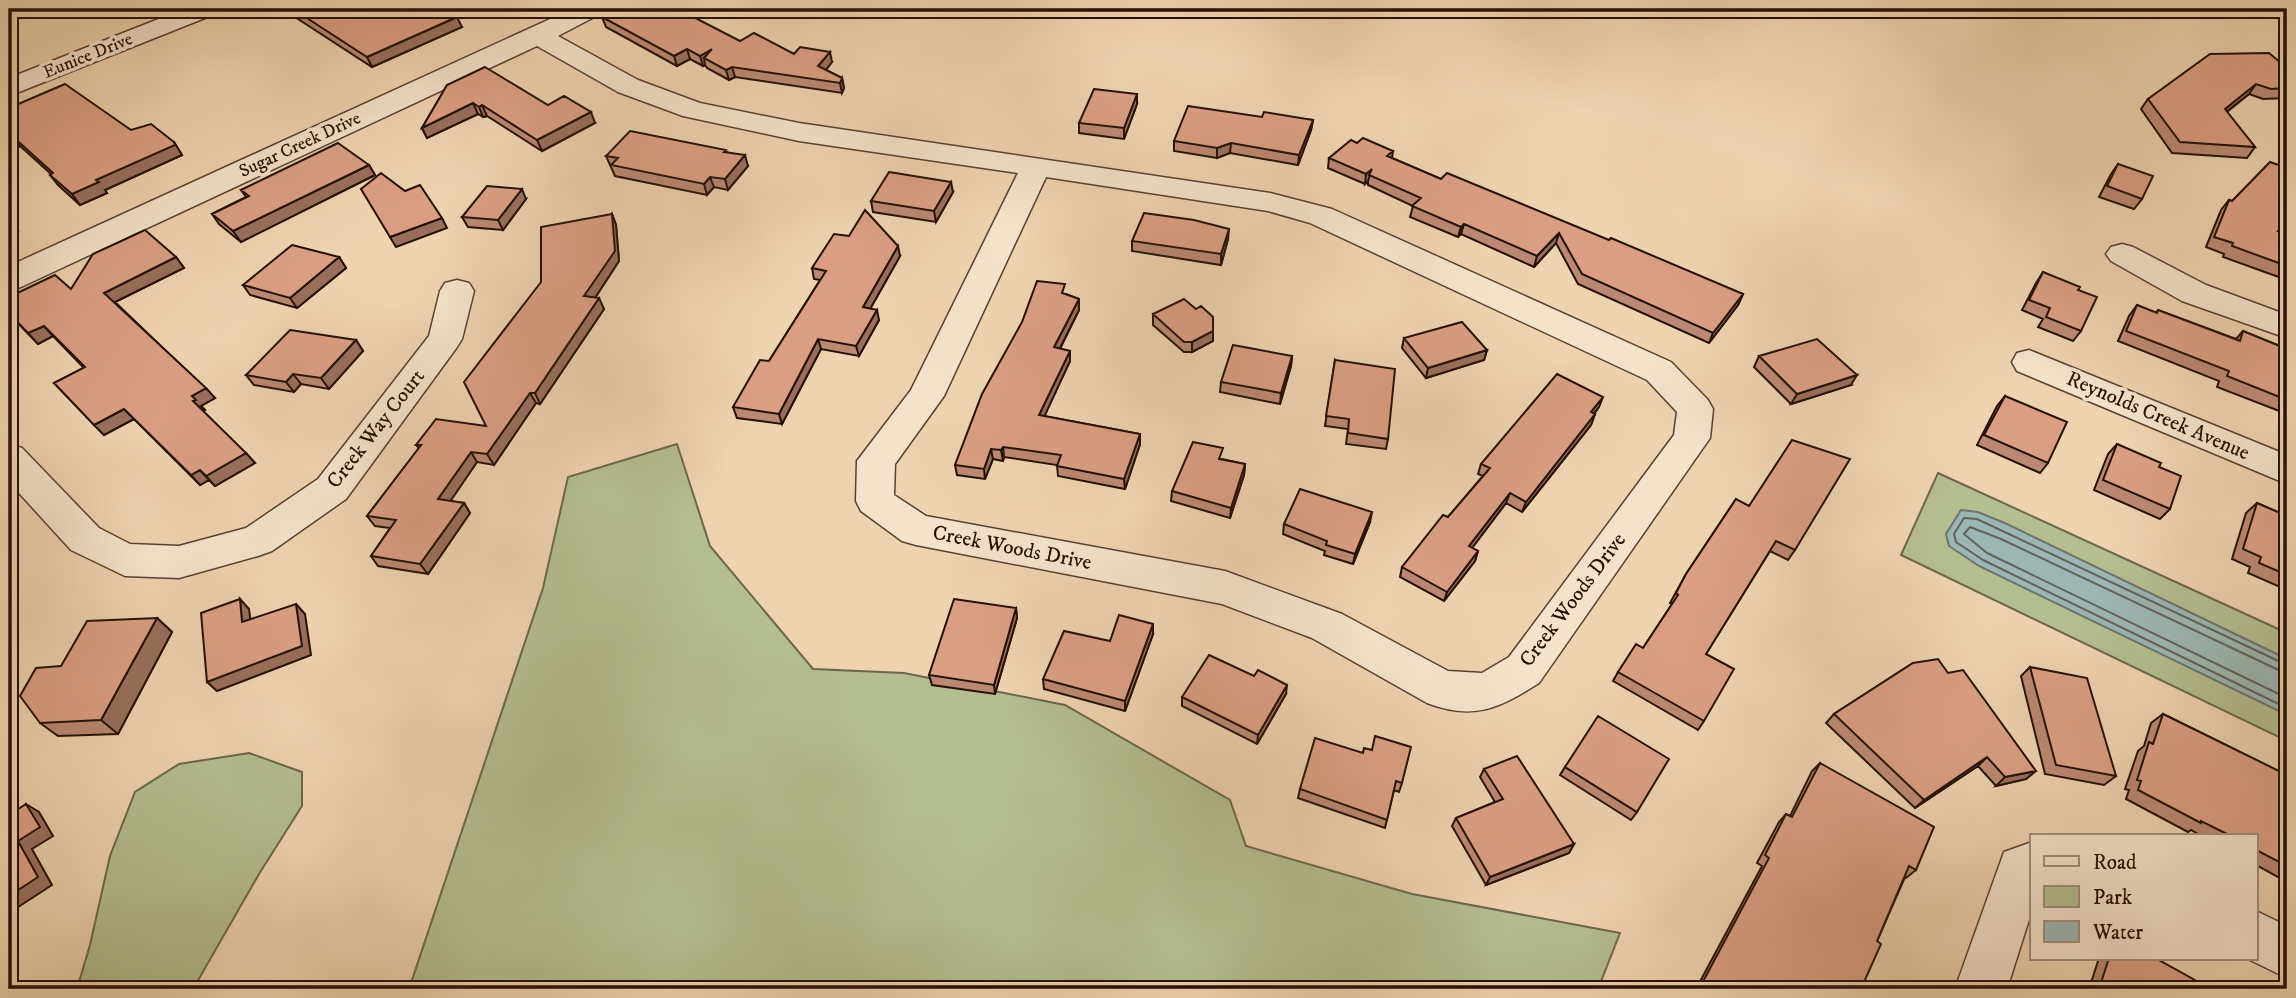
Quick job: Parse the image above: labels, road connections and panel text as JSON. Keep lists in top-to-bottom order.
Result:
{
  "streets": {
    "street": [
      "Eunice Drive",
      "Sugar Creek Drive",
      "Reynolds Creek Avenue",
      "Creek Way Court",
      "Creek Woods Drive"
    ]
  },
  "crossings": [
    ["Sugar Creek Drive", "Creek Woods Drive"]
  ],
  "legend": ["Road", "Park", "Water"]
}
